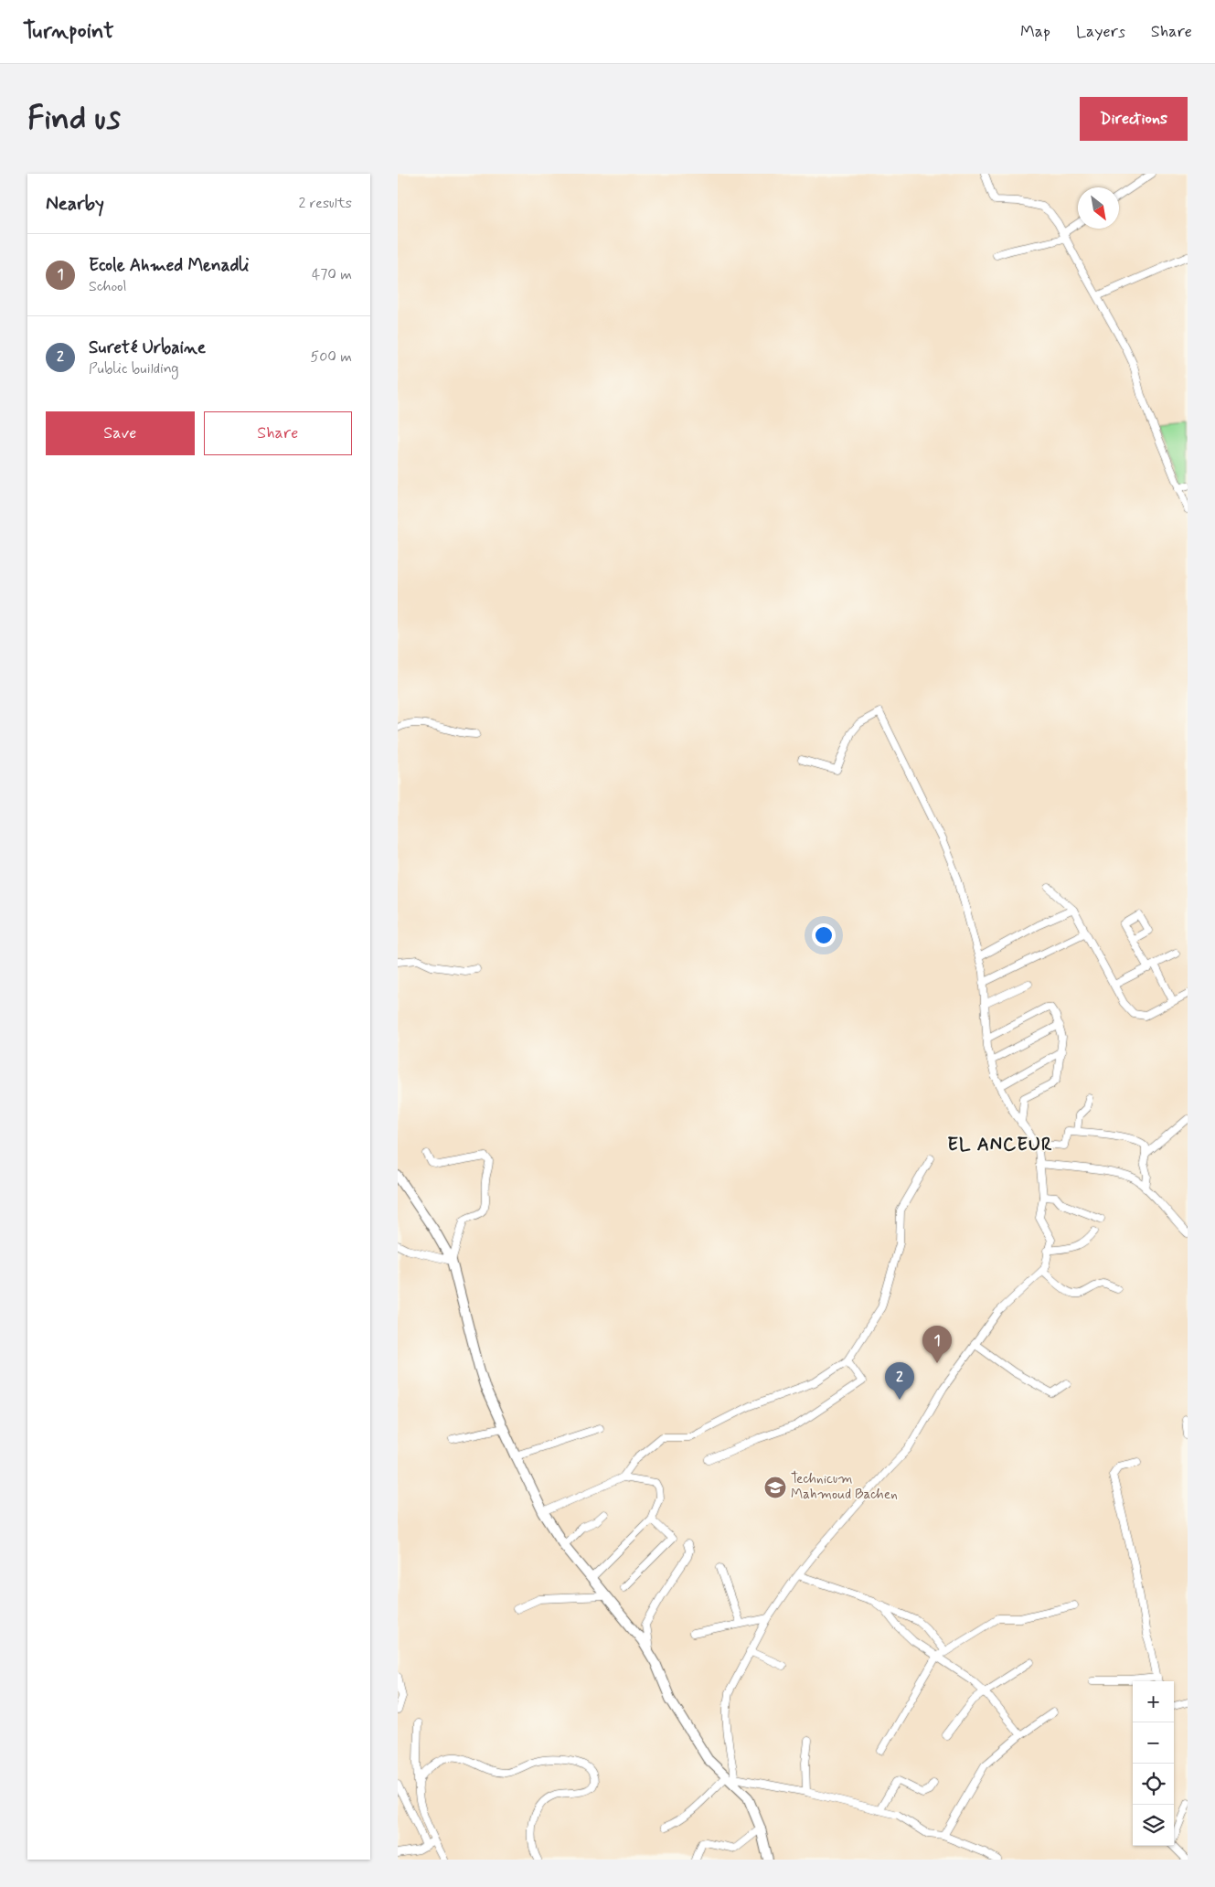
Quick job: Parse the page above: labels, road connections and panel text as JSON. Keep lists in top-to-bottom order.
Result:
{
  "districts": ["EL ANCEUR"],
  "places": {
    "school or university": ["Technicum Mahmoud Bachen"]
  },
  "north": "bottom right",
  "page": {
    "header": "Turnpoint",
    "nav": ["Map", "Layers", "Share"],
    "buttons": [
      "Directions",
      ["Save", "Share"]
    ],
    "title": "Find us",
    "heading": ["Nearby", "2 results"],
    "list": [
      {
        "mark": "1",
        "name": "Ecole Ahmed Menadli",
        "note": "School",
        "value": "470 m"
      },
      {
        "mark": "2",
        "name": "Sureté Urbaine",
        "note": "Public building",
        "value": "500 m"
      }
    ],
    "pins": ["1", "2"],
    "map_buttons": ["+", "−"]
  }
}
